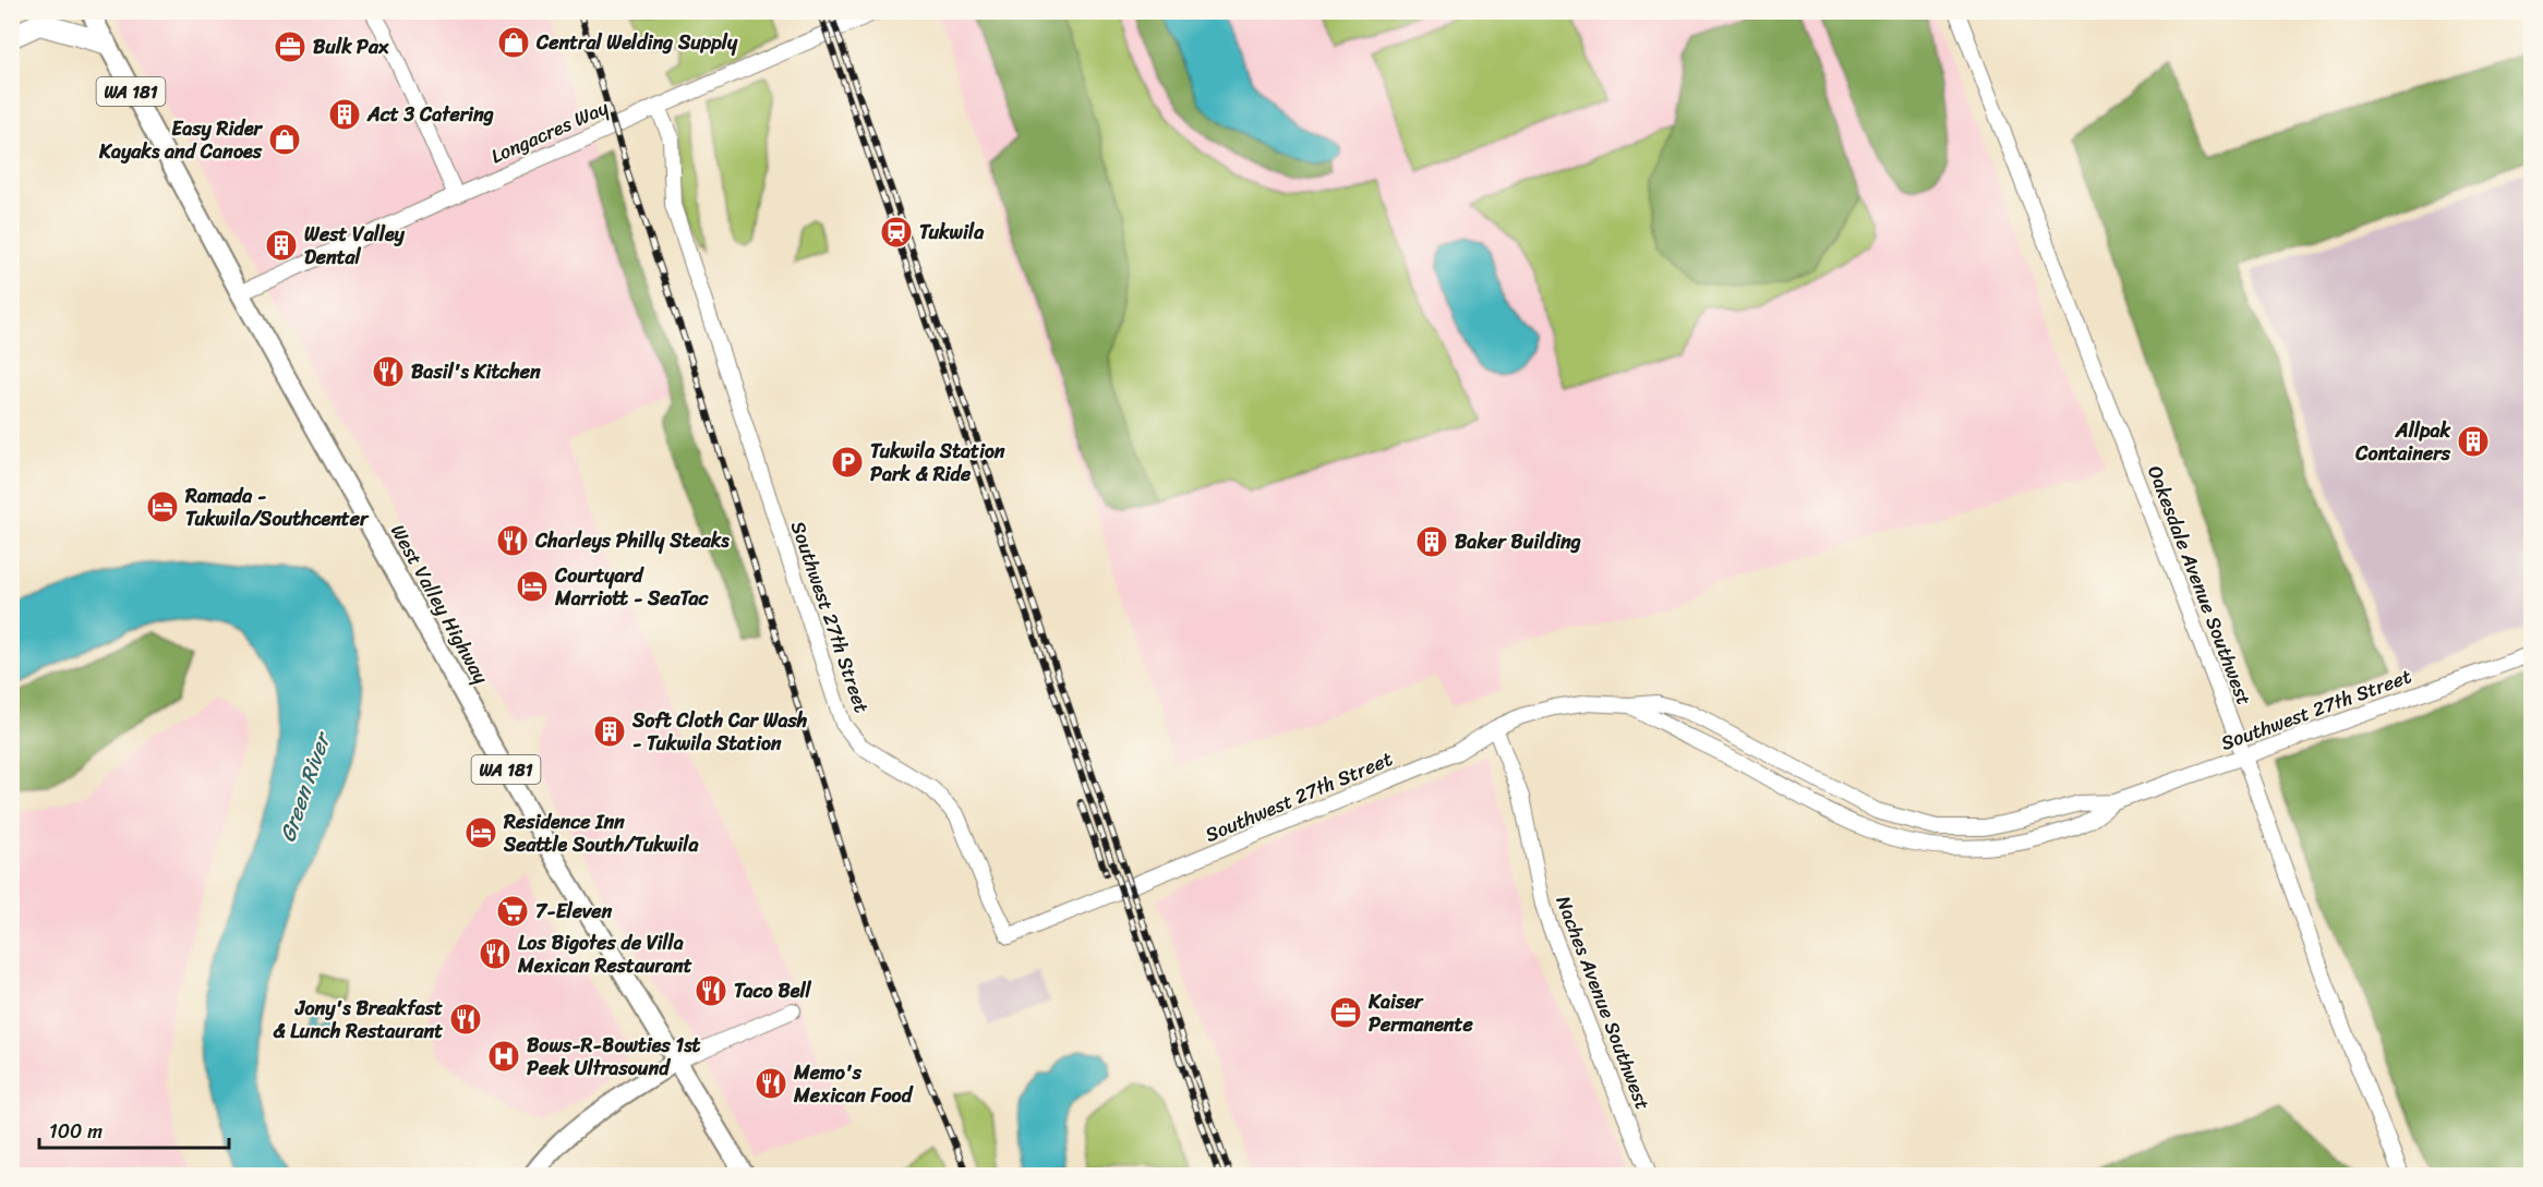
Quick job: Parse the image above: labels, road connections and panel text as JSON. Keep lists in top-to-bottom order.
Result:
{
  "streets": {
    "main road": ["WA 181", "West Valley Highway"],
    "street": [
      "Longacres Way",
      "Oakesdale Avenue Southwest",
      "Southwest 27th Street",
      "Naches Avenue Southwest"
    ]
  },
  "crossings": [
    ["Longacres Way", "West Valley Highway"],
    ["Longacres Way", "Southwest 27th Street"],
    ["Oakesdale Avenue Southwest", "Southwest 27th Street"],
    ["Southwest 27th Street", "Naches Avenue Southwest"]
  ],
  "water": ["Green River"],
  "places": {
    "shop": ["Central Welding Supply", "Easy Rider Kayaks and Canoes"],
    "office": ["Bulk Pax", "Kaiser Permanente"],
    "building": [
      "Act 3 Catering",
      "West Valley Dental",
      "Allpak Containers",
      "Baker Building",
      "Soft Cloth Car Wash - Tukwila Station"
    ],
    "station": ["Tukwila"],
    "restaurant": [
      "Basil's Kitchen",
      "Charleys Philly Steaks",
      "Los Bigotes de Villa Mexican Restaurant",
      "Taco Bell",
      "Jony's Breakfast & Lunch Restaurant",
      "Memo's Mexican Food"
    ],
    "parking": ["Tukwila Station Park & Ride"],
    "hotel": ["Ramada - Tukwila/Southcenter", "Courtyard Marriott - SeaTac", "Residence Inn Seattle South/Tukwila"],
    "supermarket": ["7-Eleven"],
    "hospital": ["Bows-R-Bowties 1st Peek Ultrasound"]
  },
  "scale_bar": "100 m"
}
